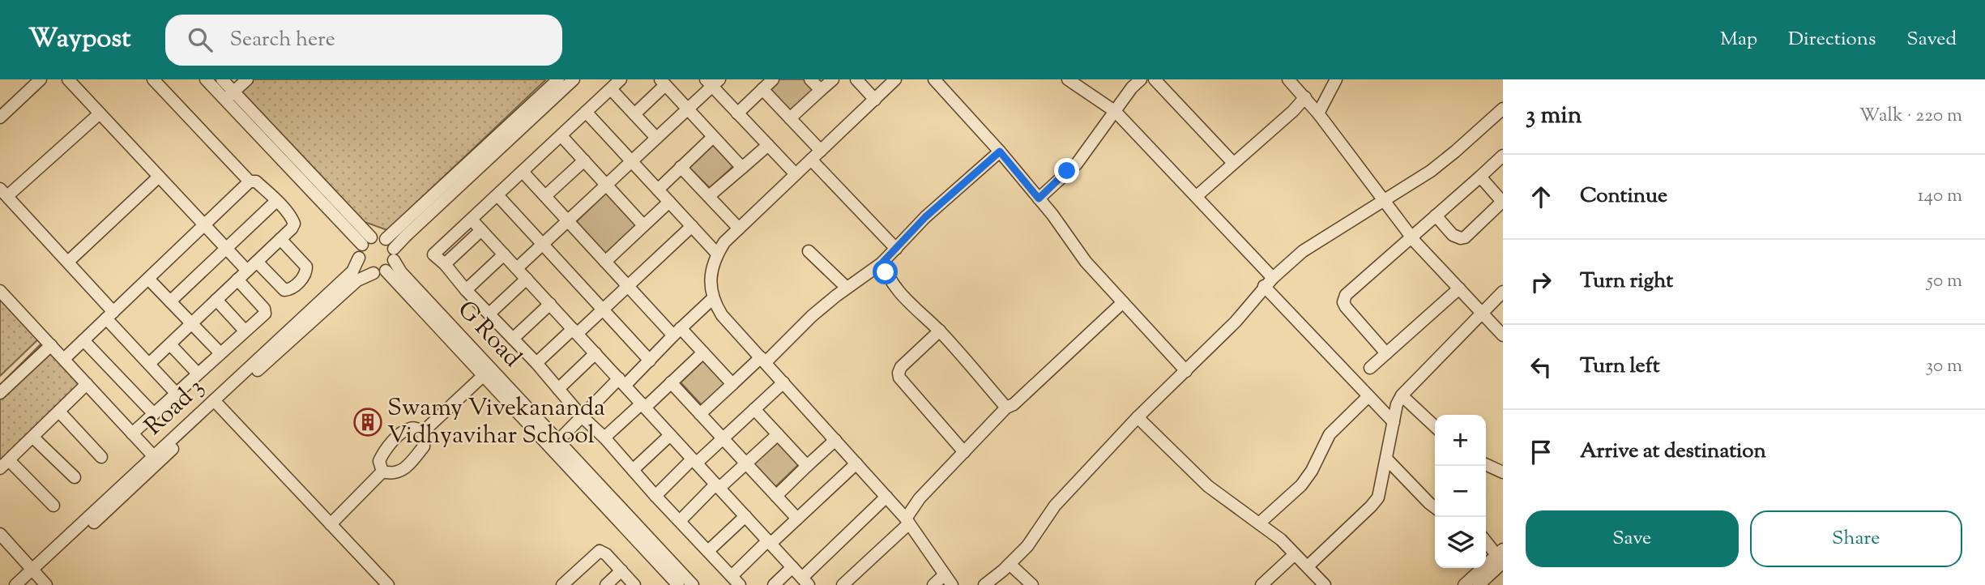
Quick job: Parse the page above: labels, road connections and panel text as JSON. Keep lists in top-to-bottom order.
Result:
{
  "streets": {
    "street": ["G Road", "Road 3"]
  },
  "crossings": [
    ["G Road", "Road 3"]
  ],
  "places": {
    "building": ["Swamy Vivekananda Vidhyavihar School"]
  },
  "page": {
    "header": "Waypost",
    "search": "Search here",
    "nav": ["Map", "Directions", "Saved"],
    "heading": ["3 min", "Walk · 220 m"],
    "list": [
      ["Continue", "140 m"],
      ["Turn right", "50 m"],
      ["Turn left", "30 m"],
      "Arrive at destination"
    ],
    "map_buttons": ["+", "−"],
    "buttons": ["Save", "Share"]
  }
}
